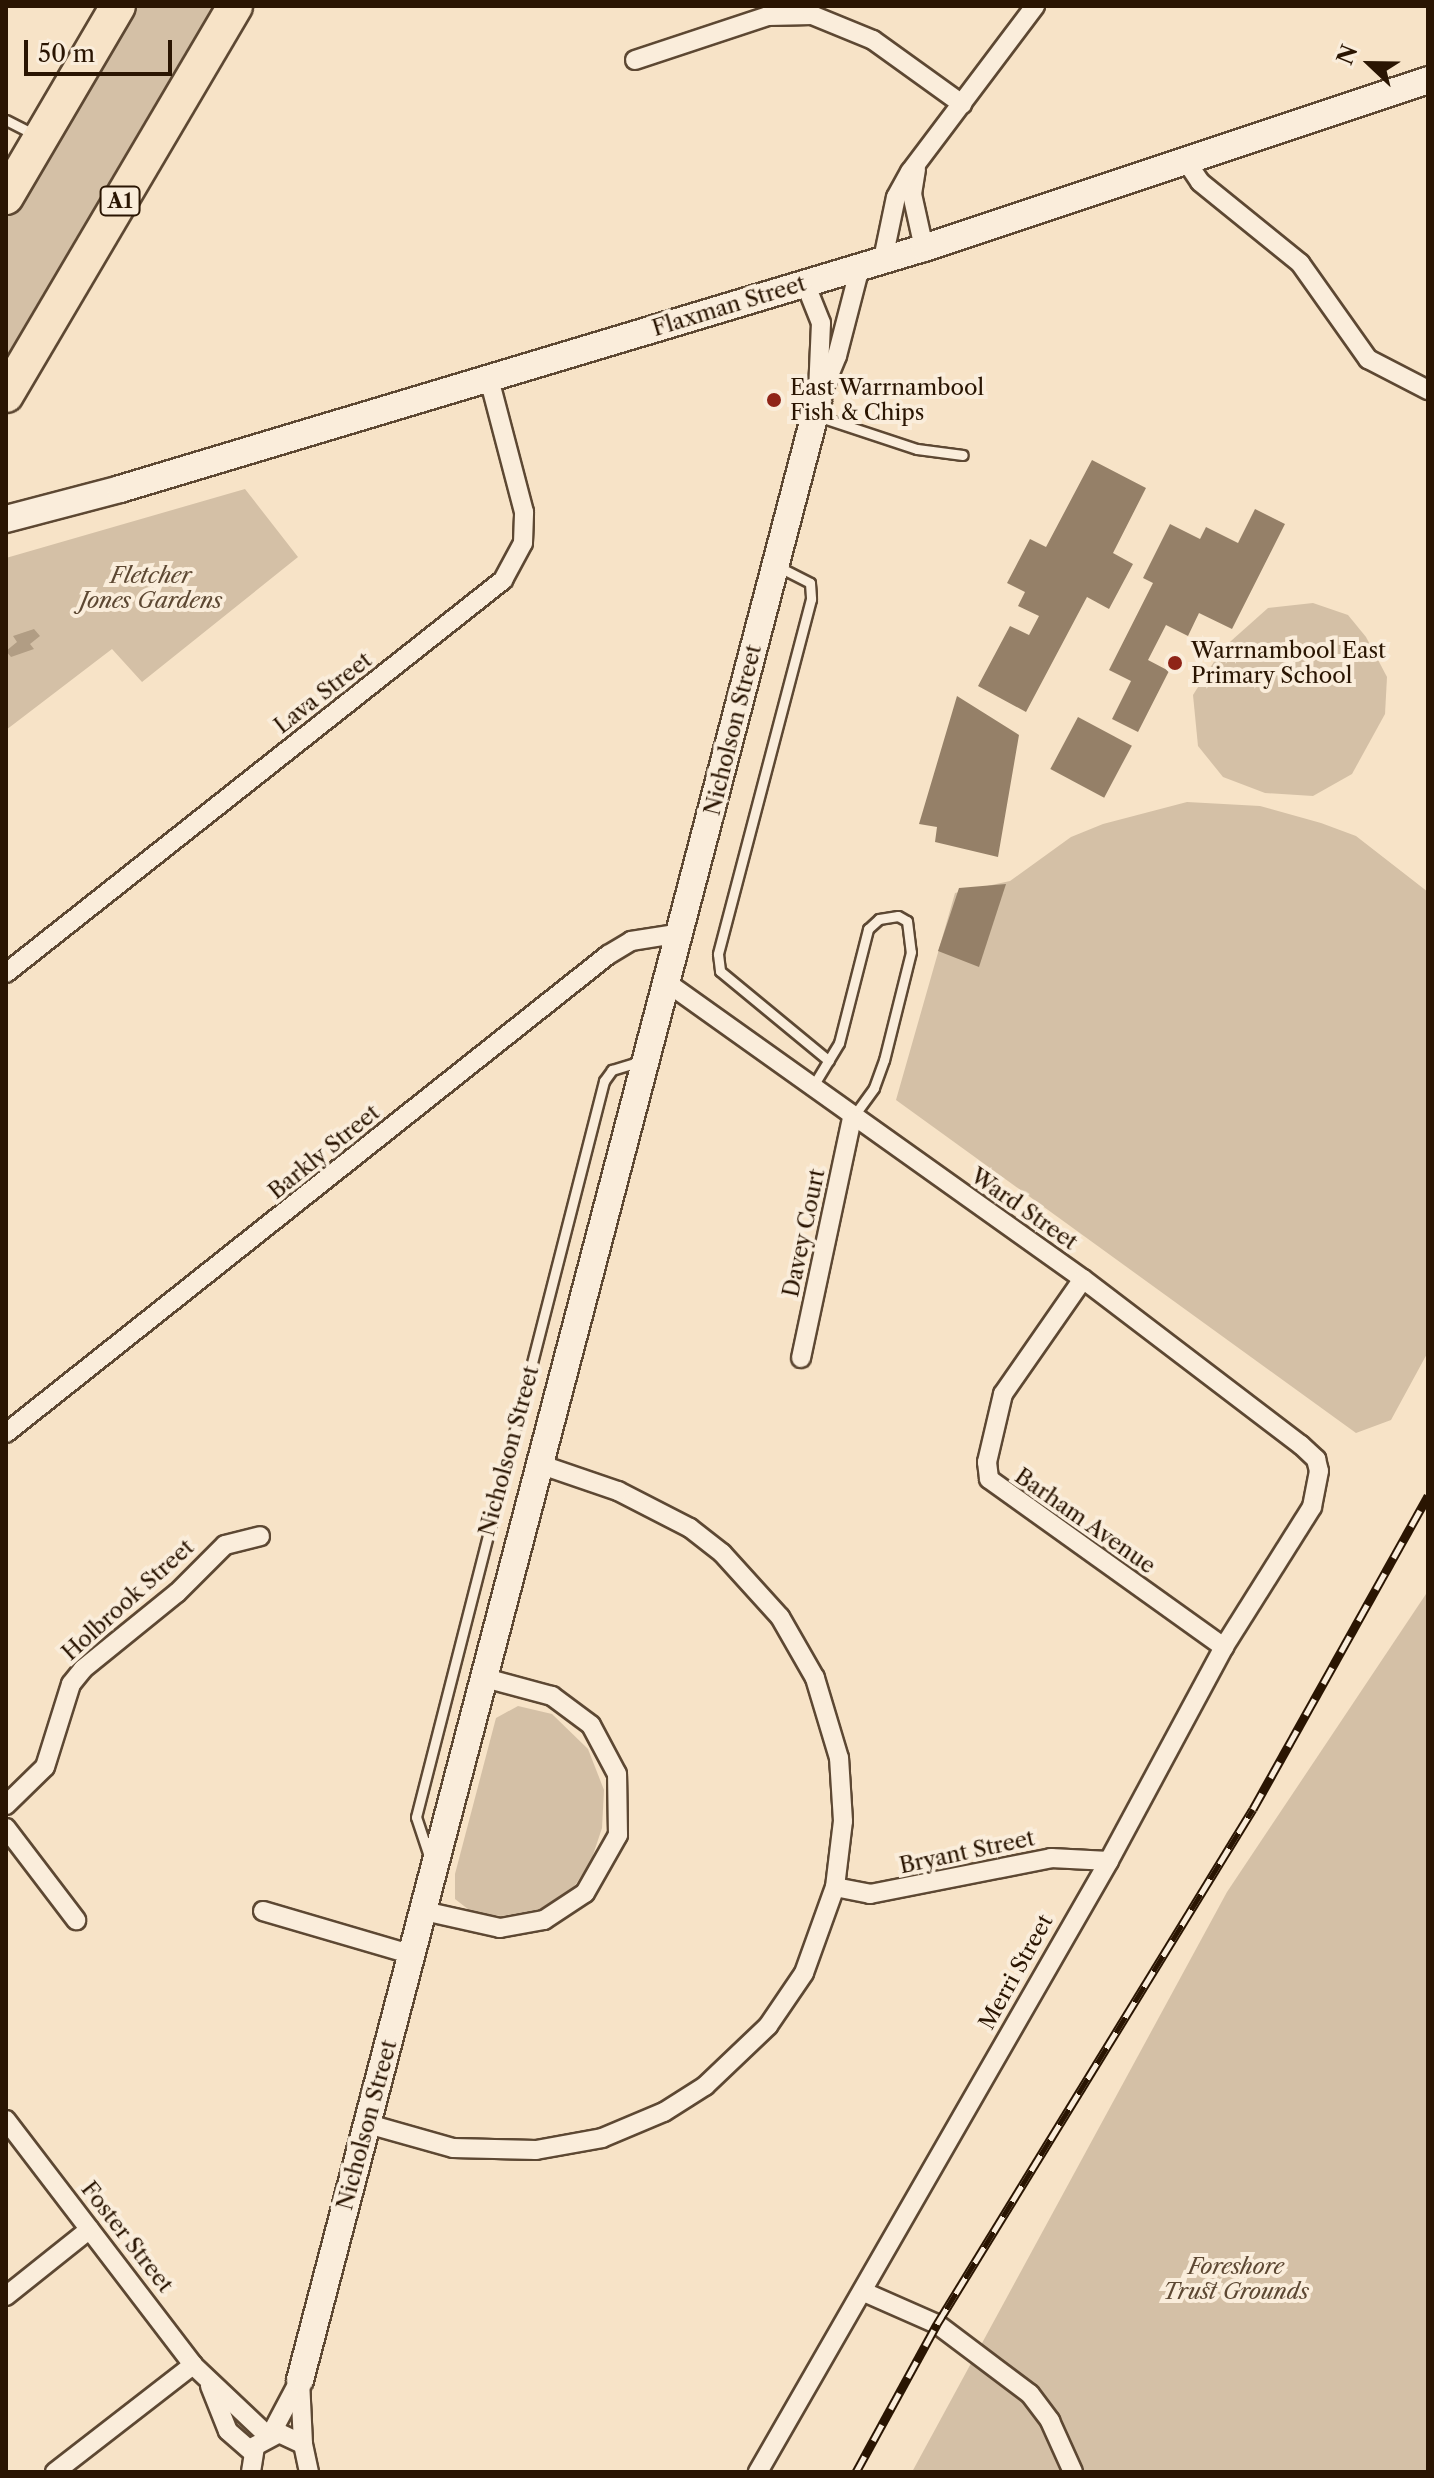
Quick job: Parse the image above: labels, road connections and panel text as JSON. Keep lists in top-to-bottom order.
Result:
{
  "streets": {
    "highway": ["A1"],
    "street": [
      "Flaxman Street",
      "Lava Street",
      "Nicholson Street",
      "Barkly Street",
      "Ward Street",
      "Davey Court",
      "Barham Avenue",
      "Holbrook Street",
      "Bryant Street",
      "Merri Street",
      "Foster Street"
    ]
  },
  "crossings": [
    ["Flaxman Street", "Lava Street"],
    ["Flaxman Street", "Nicholson Street"],
    ["Nicholson Street", "Barkly Street"],
    ["Nicholson Street", "Ward Street"],
    ["Nicholson Street", "Foster Street"],
    ["Ward Street", "Davey Court"],
    ["Ward Street", "Barham Avenue"],
    ["Ward Street", "Merri Street"],
    ["Barham Avenue", "Merri Street"],
    ["Bryant Street", "Merri Street"]
  ],
  "parks": ["Fletcher Jones Gardens", "Foreshore Trust Grounds"],
  "places": ["East Warrnambool Fish & Chips", "Warrnambool East Primary School"],
  "scale_bar": "50 m",
  "north": "left"
}
